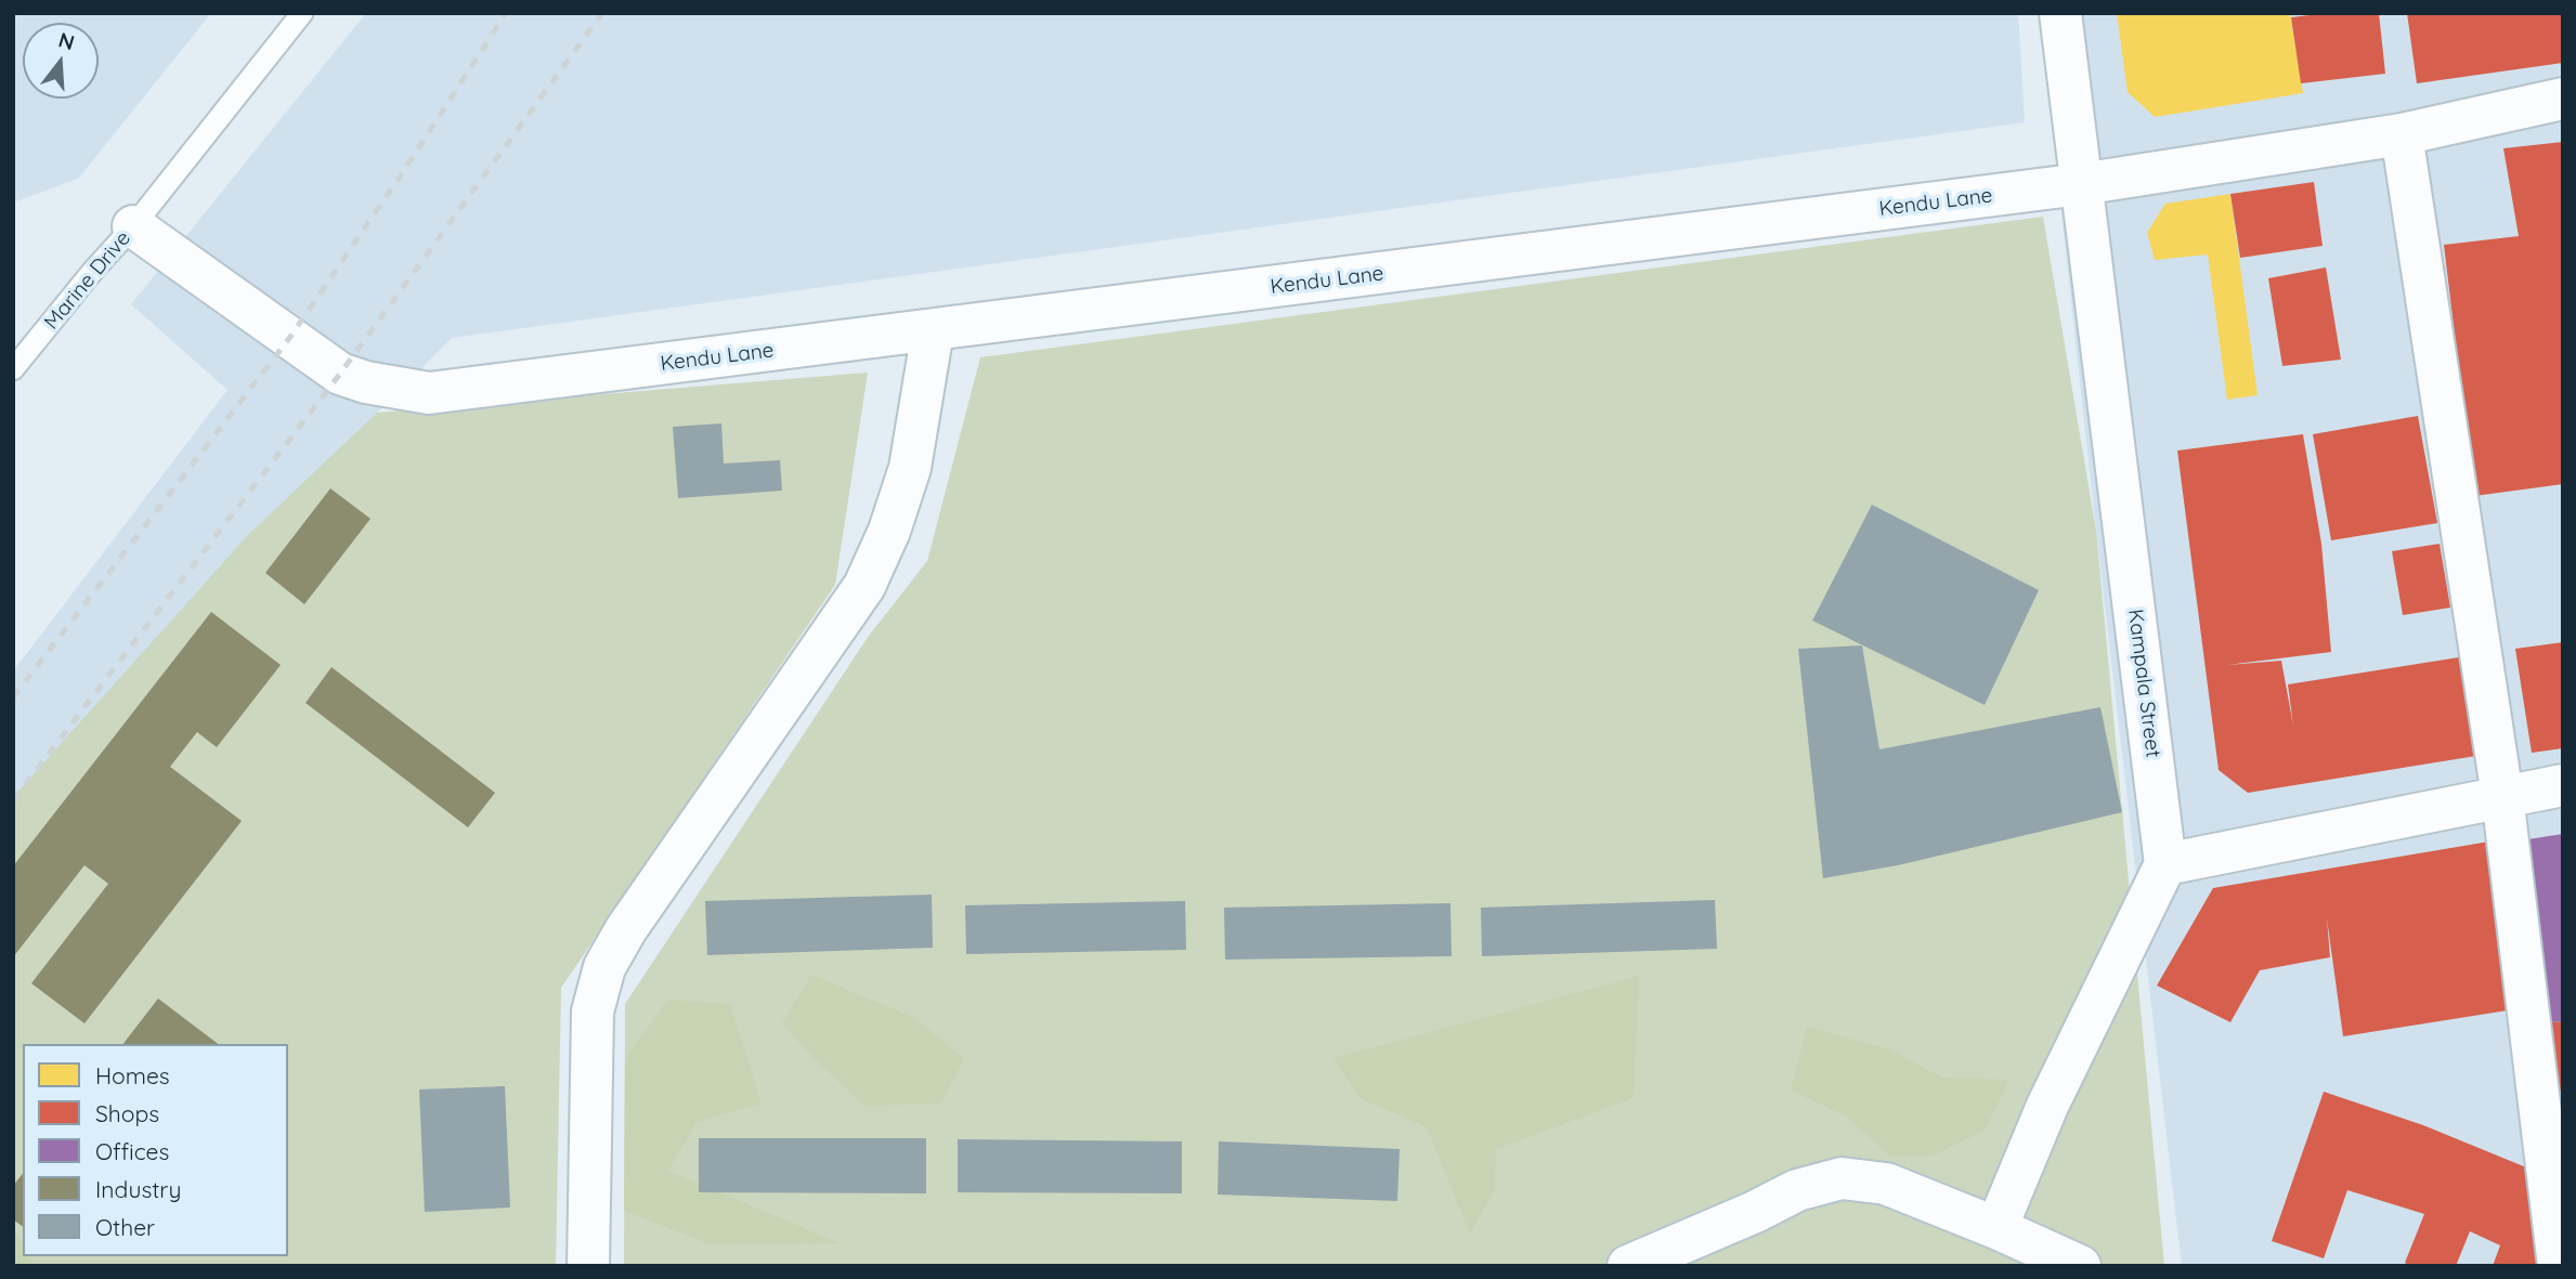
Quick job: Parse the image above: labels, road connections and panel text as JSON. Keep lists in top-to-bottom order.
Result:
{
  "streets": {
    "street": ["Kendu Lane", "Kampala Street"],
    "lane": ["Marine Drive"]
  },
  "crossings": [
    ["Kendu Lane", "Marine Drive"],
    ["Kendu Lane", "Kampala Street"]
  ],
  "legend": [
    "Homes",
    "Shops",
    "Offices",
    "Industry",
    "Other"
  ],
  "north": "top"
}
